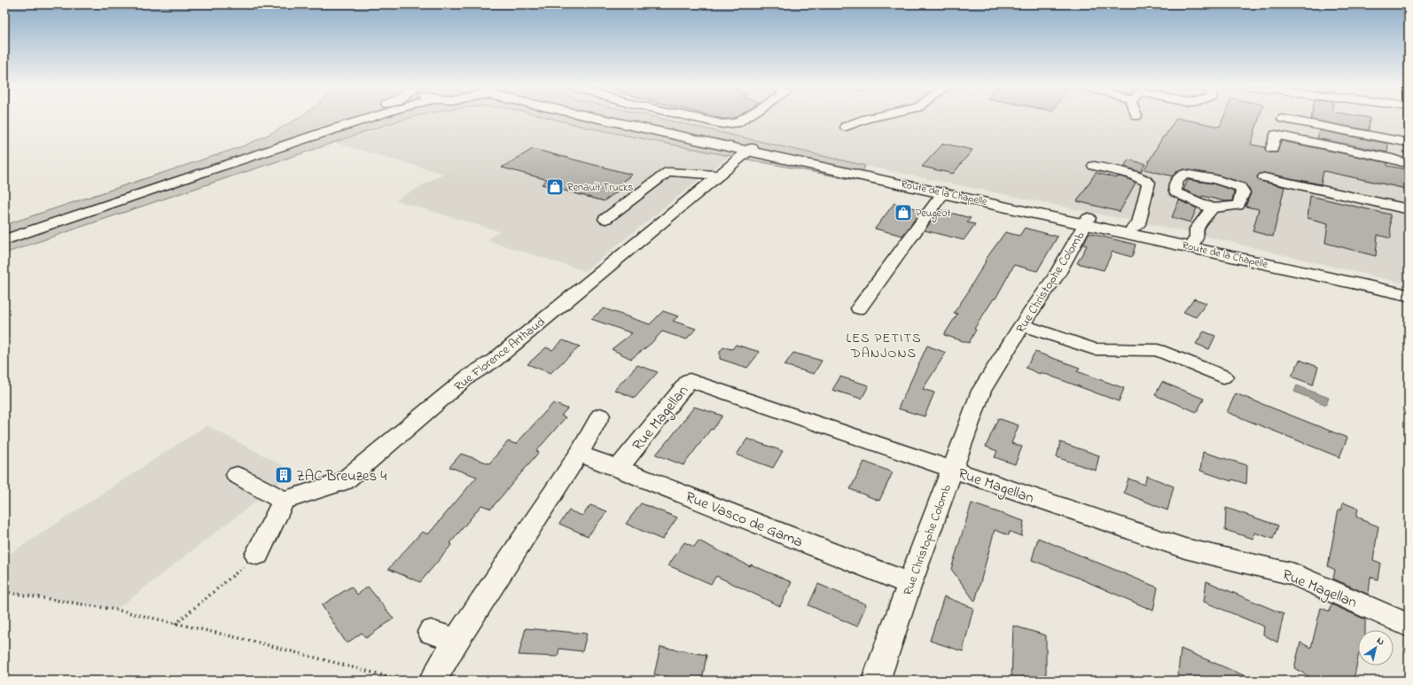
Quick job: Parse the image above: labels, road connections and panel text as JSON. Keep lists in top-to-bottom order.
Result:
{
  "streets": {
    "main road": ["Route de la Chapelle"],
    "street": [
      "Rue Christophe Colomb",
      "Rue Florence Arthaud",
      "Rue Magellan",
      "Rue Vasco de Gama"
    ]
  },
  "crossings": [
    ["Route de la Chapelle", "Rue Christophe Colomb"],
    ["Route de la Chapelle", "Rue Florence Arthaud"],
    ["Rue Christophe Colomb", "Rue Magellan"],
    ["Rue Christophe Colomb", "Rue Vasco de Gama"],
    ["Rue Magellan", "Rue Vasco de Gama"]
  ],
  "districts": ["LES PETITS DANJONS"],
  "places": {
    "shop": ["Renault Trucks", "Peugeot"],
    "building": ["ZAC Breuzes 4"]
  },
  "north": "top right"
}
